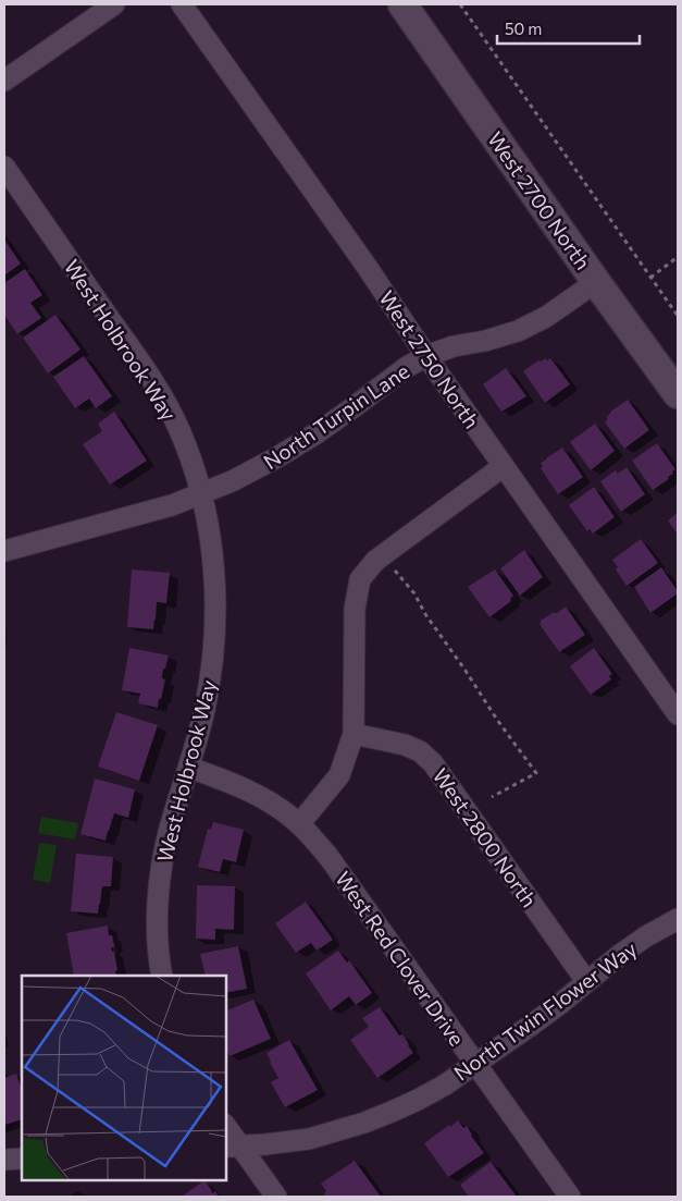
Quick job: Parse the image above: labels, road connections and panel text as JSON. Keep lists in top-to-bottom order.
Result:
{
  "streets": {
    "street": [
      "West 2700 North",
      "West Holbrook Way",
      "West 2750 North",
      "North Turpin Lane",
      "West 2800 North",
      "West Red Clover Drive",
      "North Twin Flower Way"
    ]
  },
  "crossings": [
    ["West 2700 North", "North Turpin Lane"],
    ["West Holbrook Way", "North Turpin Lane"],
    ["West Holbrook Way", "West Red Clover Drive"],
    ["West 2750 North", "North Turpin Lane"],
    ["West 2800 North", "North Twin Flower Way"],
    ["West Red Clover Drive", "North Twin Flower Way"]
  ],
  "scale_bar": "50 m"
}
